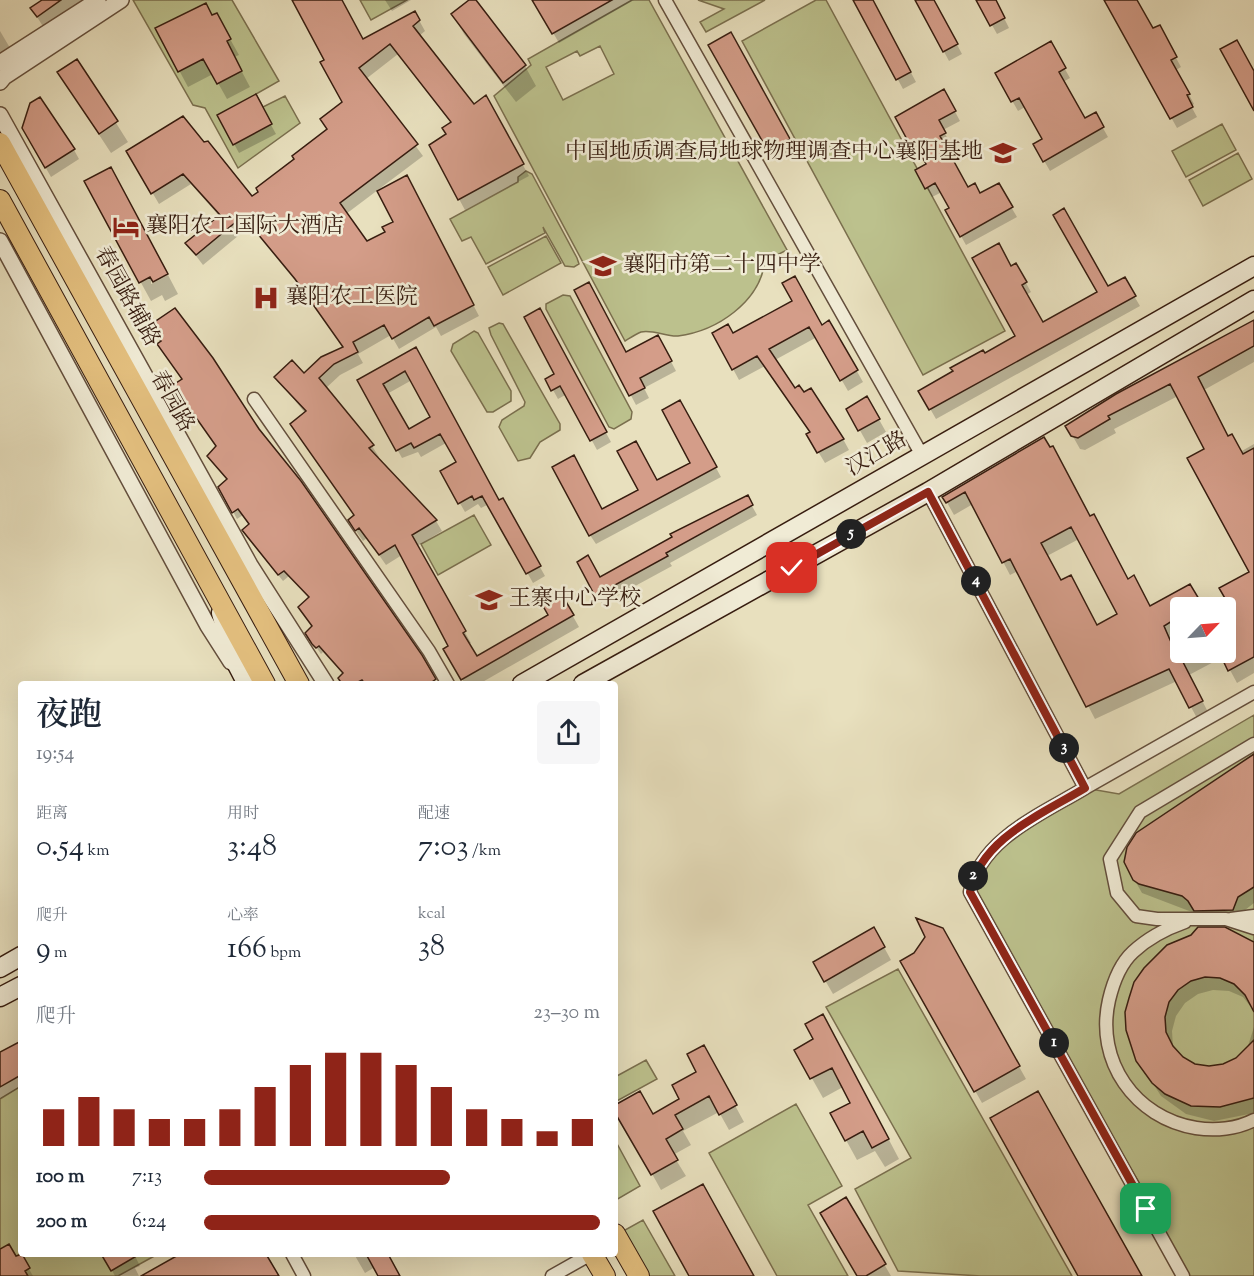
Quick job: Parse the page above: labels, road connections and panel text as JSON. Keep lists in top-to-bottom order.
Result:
{
  "streets": {
    "main road": ["春园路", "汉江路"],
    "street": ["春园路辅路"]
  },
  "crossings": [
    ["春园路辅路", "春园路"]
  ],
  "places": {
    "school or university": ["中国地质调查局地球物理调查中心襄阳基地", "襄阳市第二十四中学", "王寨中心学校"],
    "hotel": ["襄阳农工国际大酒店"],
    "hospital": ["襄阳农工医院"]
  },
  "north": "top right",
  "page": {
    "pins": [
      "5",
      "4",
      "3",
      "2",
      "1"
    ],
    "heading": ["夜跑", "19:54"],
    "stats": [
      ["距离", "0.54 km"],
      ["用时", "3:48"],
      ["配速", "7:03 /km"],
      ["爬升", "9 m"],
      ["心率", "166 bpm"],
      ["kcal", "38"]
    ],
    "chart": ["爬升", "23–30 m"],
    "list": [
      {
        "name": "100 m",
        "note": "7:13"
      },
      {
        "name": "200 m",
        "note": "6:24"
      }
    ]
  }
}
